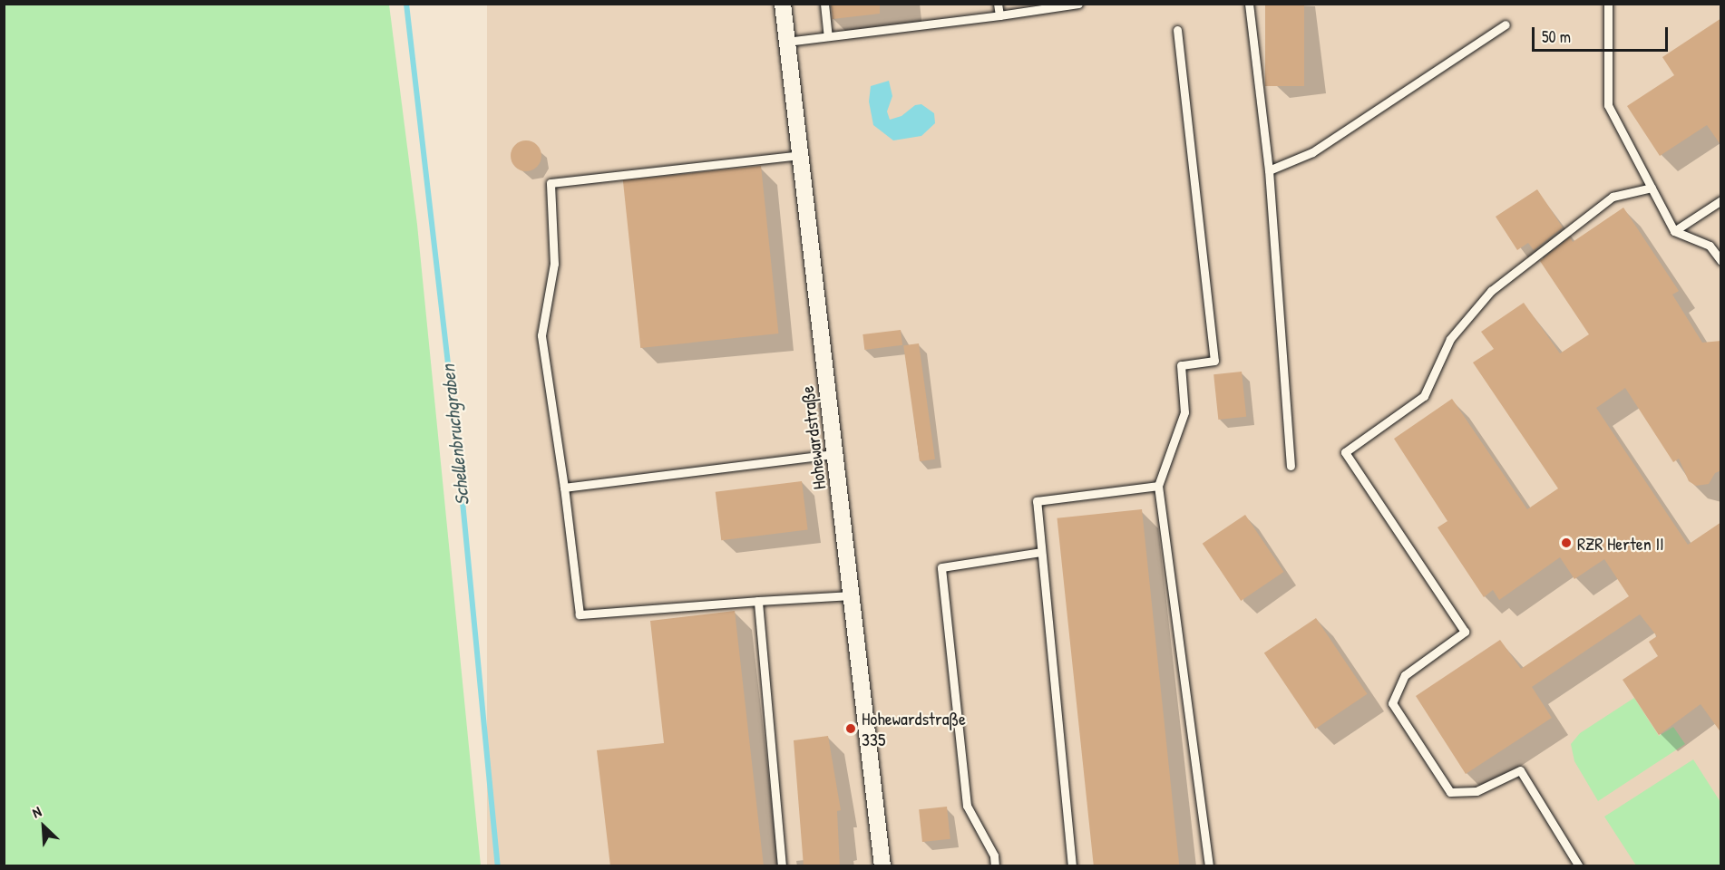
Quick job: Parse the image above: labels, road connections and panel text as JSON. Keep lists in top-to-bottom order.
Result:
{
  "streets": {
    "street": ["Hohewardstraße"]
  },
  "water": ["Schellenbruchgraben"],
  "places": ["RZR Herten II", "Hohewardstraße 335"],
  "scale_bar": "50 m",
  "north": "top left"
}
